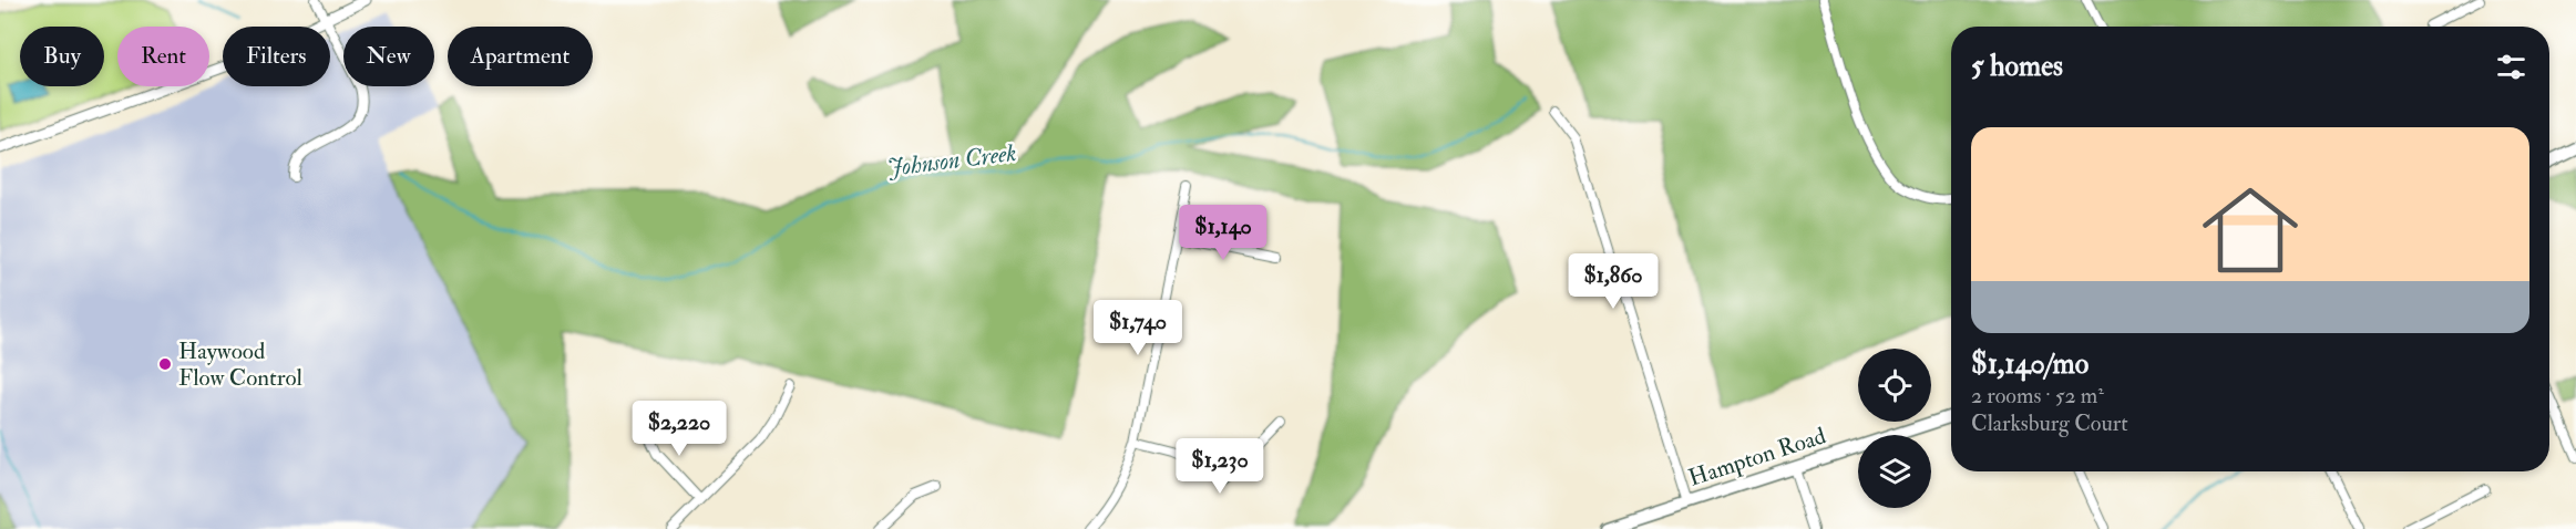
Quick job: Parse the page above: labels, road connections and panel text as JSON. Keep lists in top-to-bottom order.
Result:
{
  "streets": {
    "main road": ["Hampton Road"]
  },
  "water": ["Johnson Creek"],
  "places": ["Haywood Flow Control"],
  "page": {
    "chip": [
      "Buy",
      "Rent",
      "Filters",
      "New",
      "Apartment"
    ],
    "heading": "5 homes",
    "list": [
      {
        "name": "$1,140/mo",
        "note": "2 rooms · 52 m² · Clarksburg Court"
      }
    ],
    "price": [
      "$1,140",
      "$1,860",
      "$1,740",
      "$2,220",
      "$1,230"
    ]
  }
}
